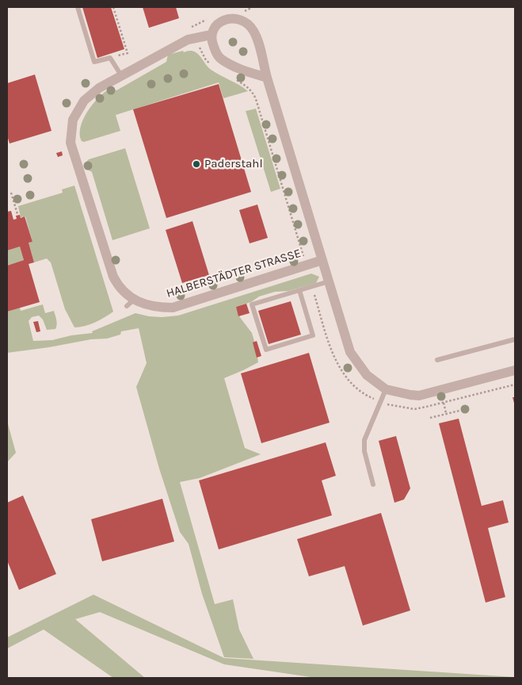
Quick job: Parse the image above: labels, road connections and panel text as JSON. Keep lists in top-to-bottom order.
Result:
{
  "streets": {
    "street": ["HALBERSTÄDTER STRASSE"]
  },
  "places": ["Paderstahl"]
}
